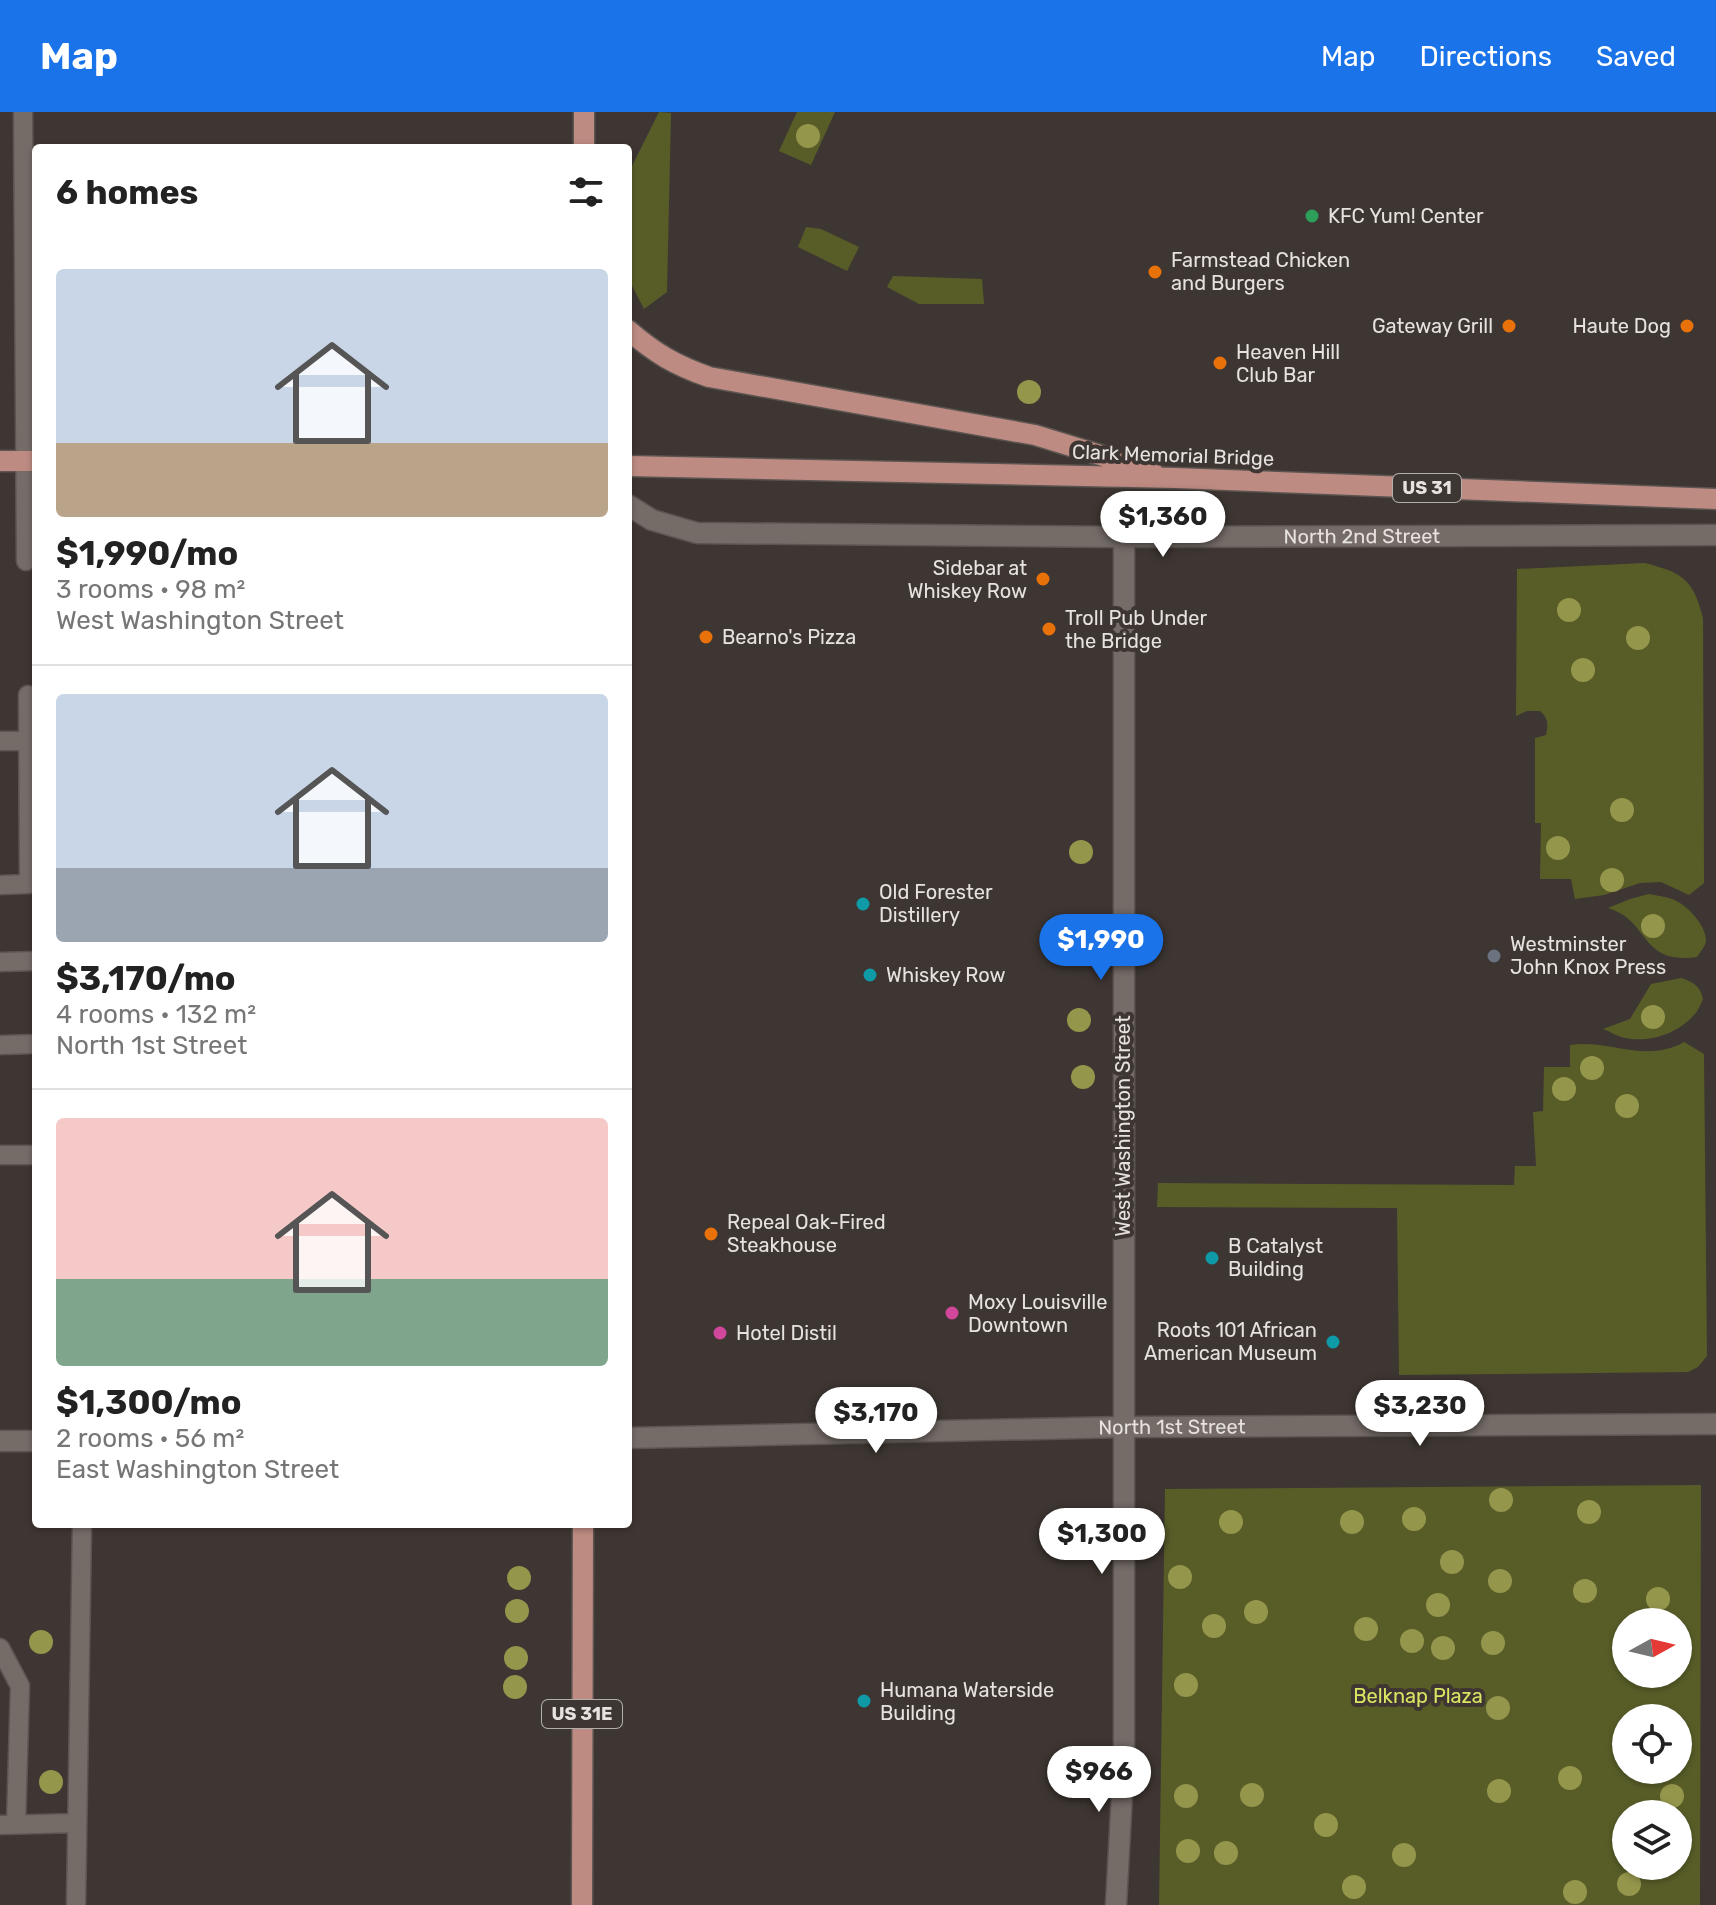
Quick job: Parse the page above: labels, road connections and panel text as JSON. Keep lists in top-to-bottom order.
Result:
{
  "streets": {
    "main road": ["Clark Memorial Bridge", "US 31", "US 31E"],
    "street": ["North 2nd Street", "West Washington Street", "North 1st Street"]
  },
  "crossings": [
    ["North 2nd Street", "West Washington Street"],
    ["West Washington Street", "North 1st Street"]
  ],
  "parks": ["Belknap Plaza"],
  "places": [
    "KFC Yum! Center",
    "Farmstead Chicken and Burgers",
    "Gateway Grill",
    "Haute Dog",
    "Heaven Hill Club Bar",
    "Sidebar at Whiskey Row",
    "Troll Pub Under the Bridge",
    "Bearno's Pizza",
    "Old Forester Distillery",
    "Westminster John Knox Press",
    "Whiskey Row",
    "Repeal Oak-Fired Steakhouse",
    "B Catalyst Building",
    "Moxy Louisville Downtown",
    "Hotel Distil",
    "Roots 101 African American Museum",
    "Humana Waterside Building"
  ],
  "north": "right",
  "page": {
    "header": "Map",
    "nav": ["Map", "Directions", "Saved"],
    "heading": "6 homes",
    "list": [
      {
        "name": "$1,990/mo",
        "note": "3 rooms · 98 m² · West Washington Street"
      },
      {
        "name": "$3,170/mo",
        "note": "4 rooms · 132 m² · North 1st Street"
      },
      {
        "name": "$1,300/mo",
        "note": "2 rooms · 56 m² · East Washington Street"
      }
    ],
    "price": [
      "$1,360",
      "$1,990",
      "$3,230",
      "$3,170",
      "$1,300",
      "$966"
    ]
  }
}
